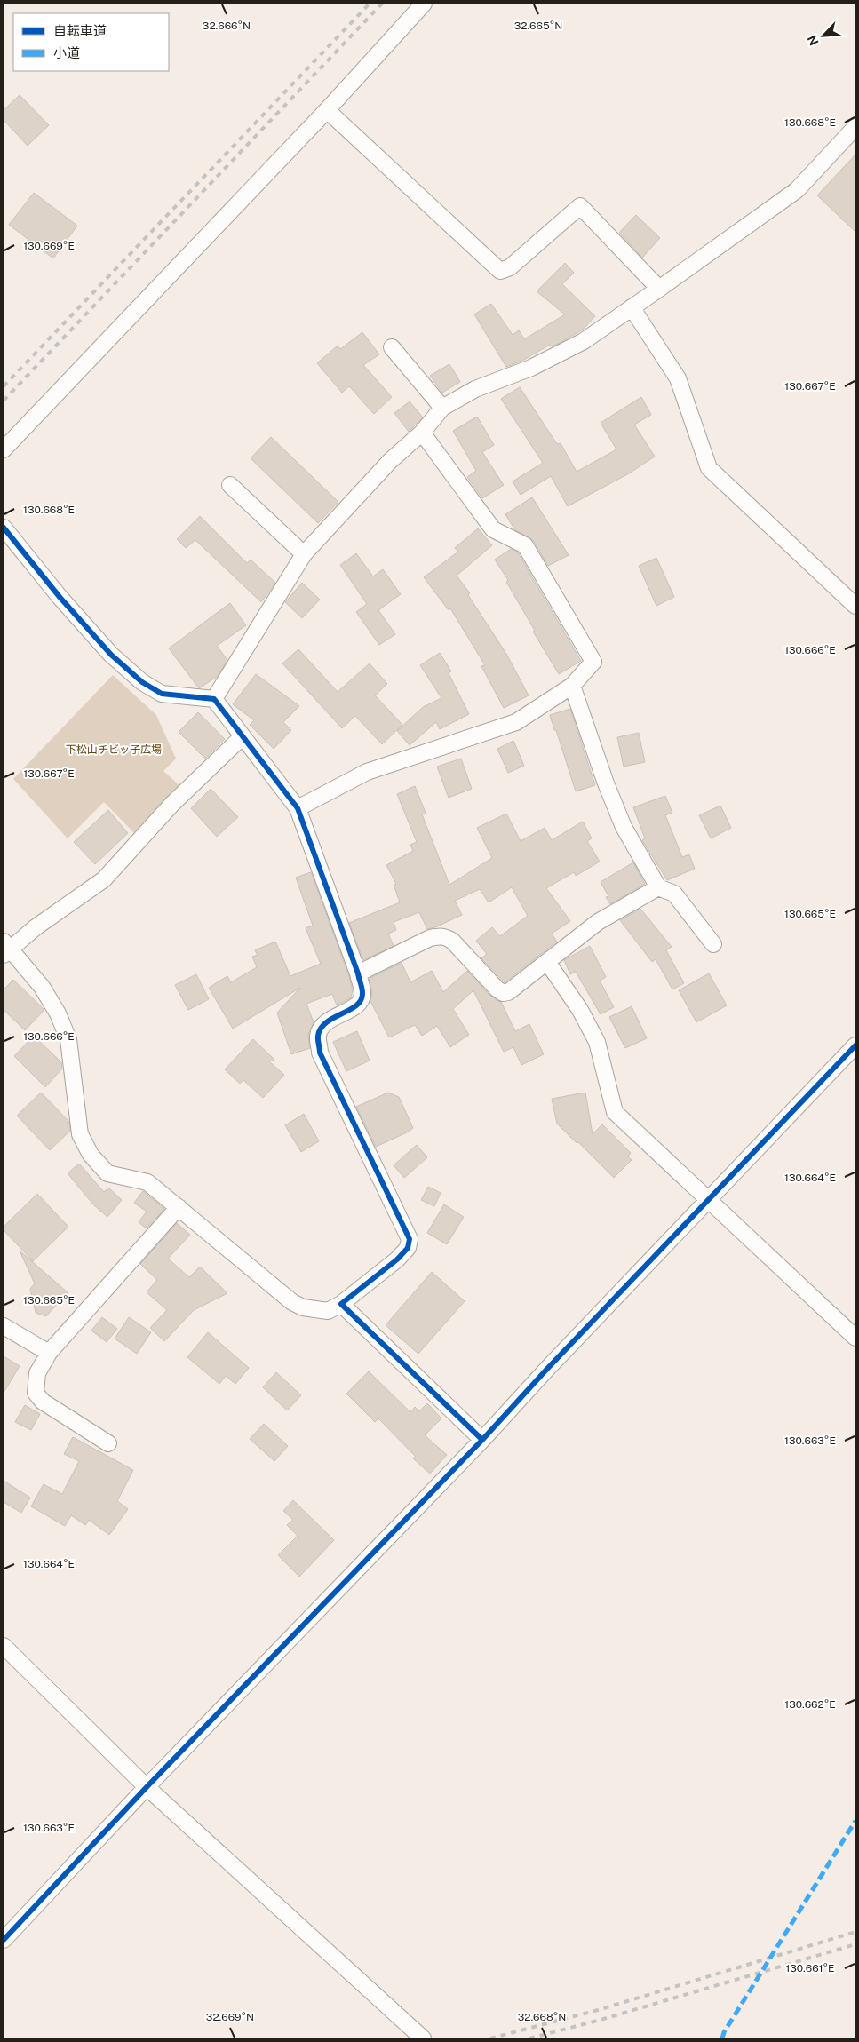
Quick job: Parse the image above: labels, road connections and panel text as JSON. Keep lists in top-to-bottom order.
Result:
{
  "parks": ["下松山チビッ子広場"],
  "legend": ["自転車道", "小道"],
  "north": "bottom left",
  "coordinates": [
    "32.666°N",
    "32.665°N",
    "130.668°E",
    "130.669°E",
    "130.667°E",
    "130.666°E",
    "130.665°E",
    "130.664°E",
    "130.663°E",
    "130.662°E",
    "130.661°E",
    "32.669°N",
    "32.668°N"
  ]
}
